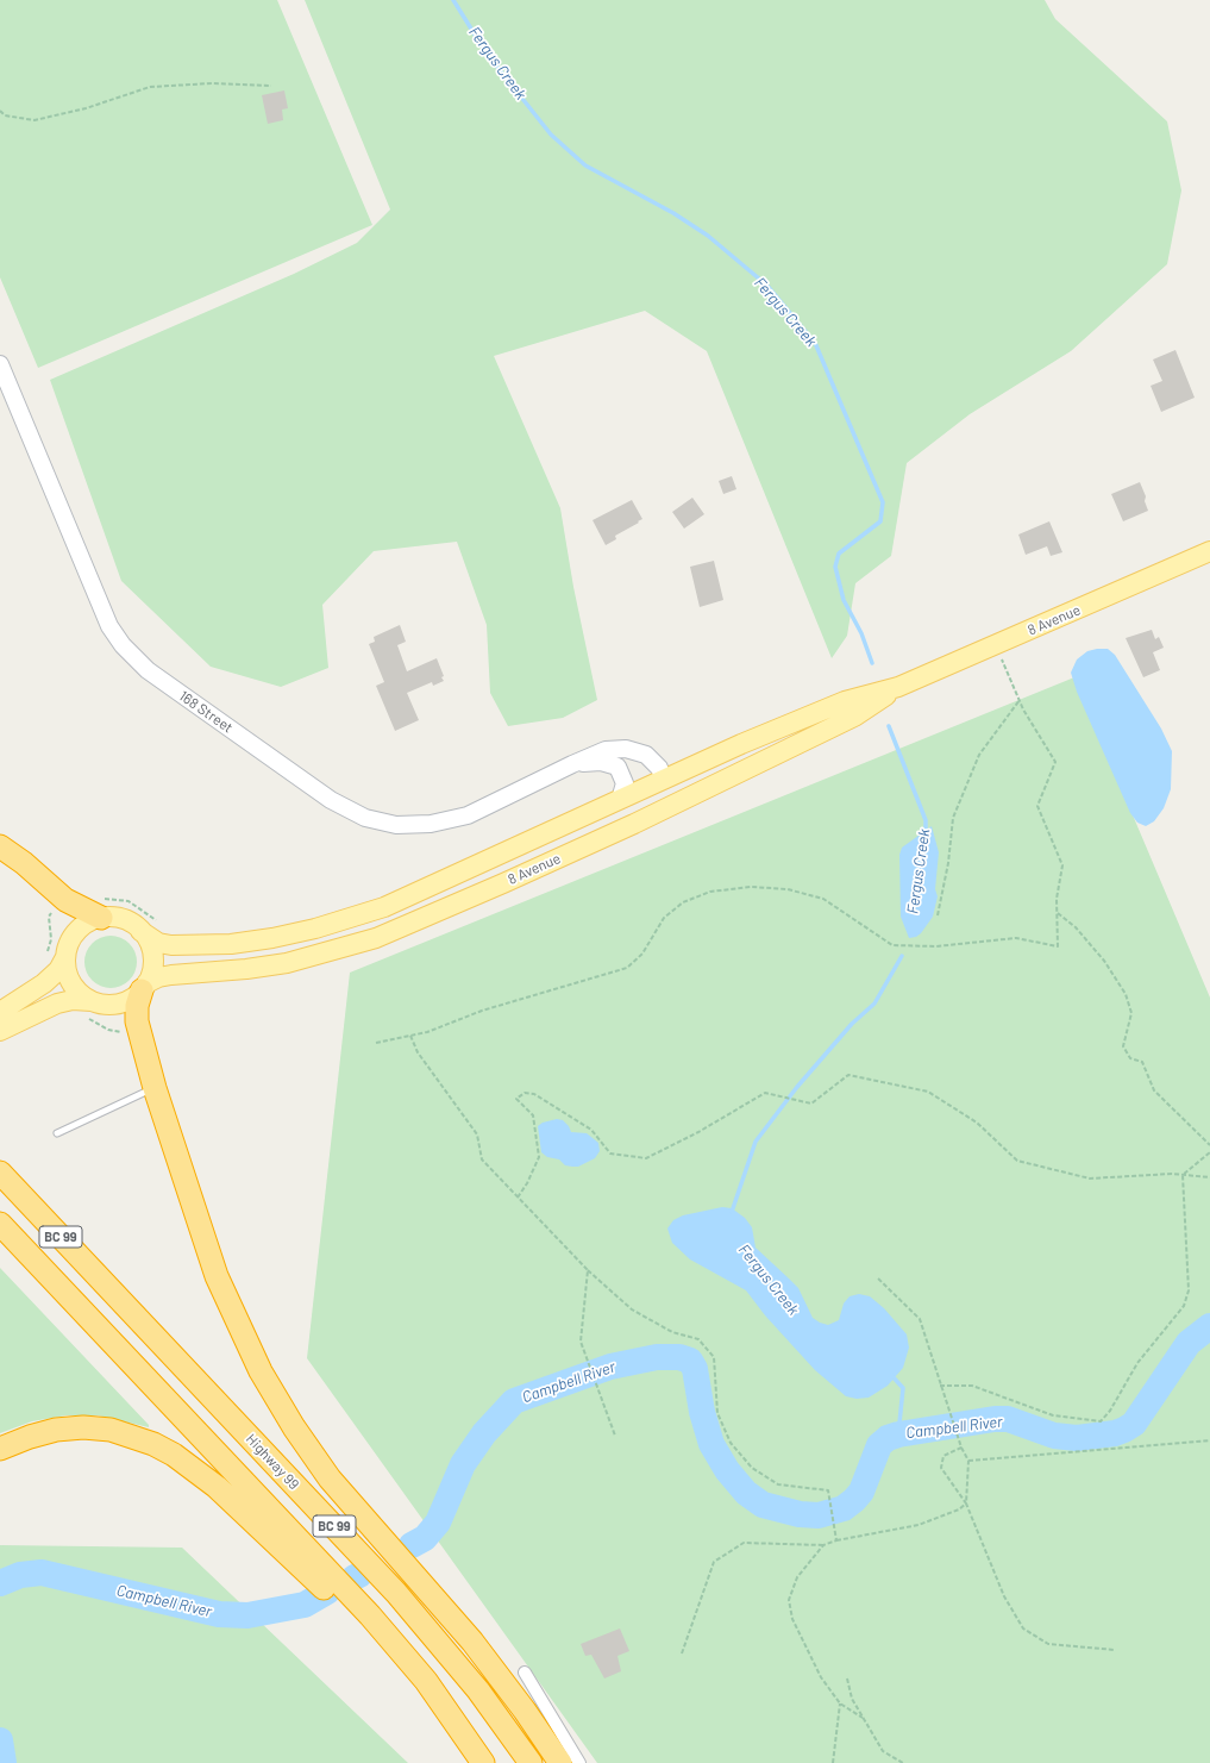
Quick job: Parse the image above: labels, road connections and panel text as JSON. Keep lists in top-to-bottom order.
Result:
{
  "streets": {
    "highway": ["BC 99", "Highway 99"],
    "main road": ["8 Avenue", "168 Street"]
  },
  "crossings": [
    ["8 Avenue", "168 Street"]
  ],
  "water": ["Fergus Creek", "Campbell River"]
}
